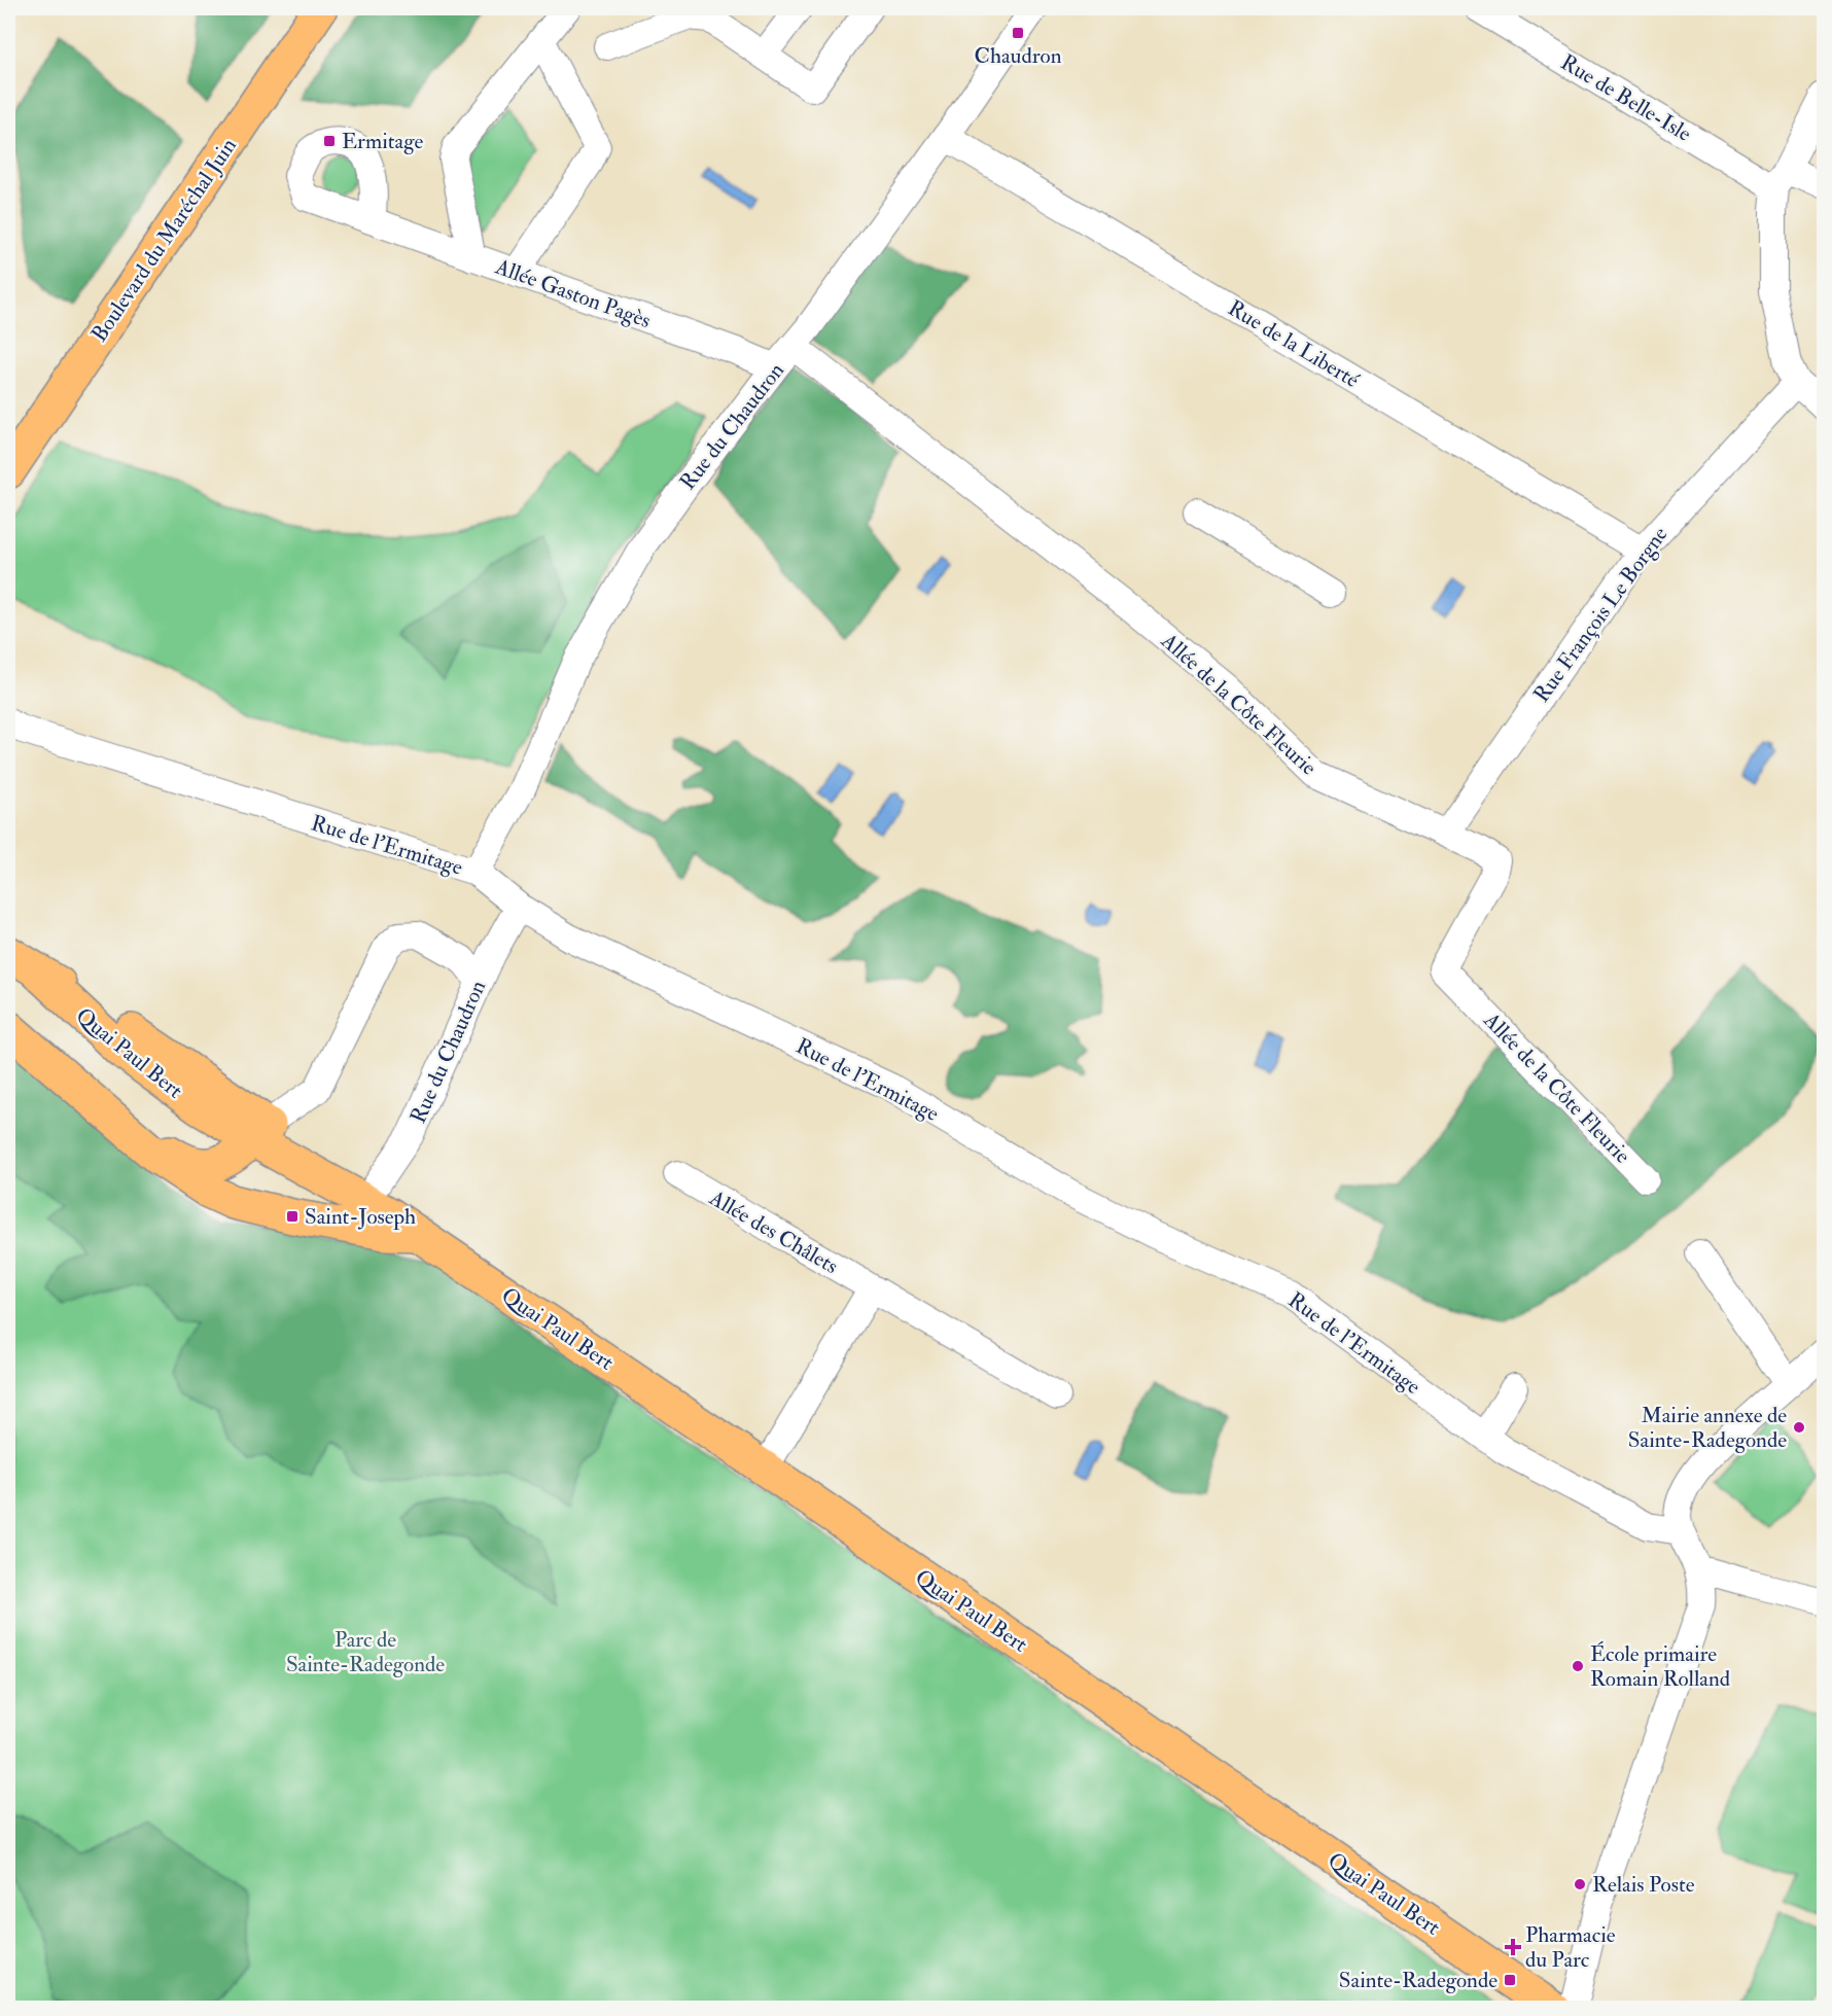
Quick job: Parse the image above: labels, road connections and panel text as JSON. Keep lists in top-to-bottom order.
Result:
{
  "streets": {
    "main road": ["Boulevard du Maréchal Juin", "Quai Paul Bert"],
    "street": [
      "Rue de Belle-Isle",
      "Allée Gaston Pagès",
      "Rue de la Liberté",
      "Rue du Chaudron",
      "Rue François Le Borgne",
      "Allée de la Côte Fleurie",
      "Rue de l'Ermitage",
      "Allée des Châlets"
    ]
  },
  "crossings": [
    ["Allée Gaston Pagès", "Rue du Chaudron"],
    ["Rue de la Liberté", "Rue du Chaudron"],
    ["Rue de la Liberté", "Rue François Le Borgne"],
    ["Rue du Chaudron", "Allée de la Côte Fleurie"],
    ["Rue du Chaudron", "Rue de l'Ermitage"],
    ["Rue du Chaudron", "Quai Paul Bert"],
    ["Rue François Le Borgne", "Allée de la Côte Fleurie"]
  ],
  "parks": ["Parc de Sainte-Radegonde"],
  "places": {
    "transit": [
      "Chaudron",
      "Ermitage",
      "Saint-Joseph",
      "Sainte-Radegonde"
    ],
    "other": ["Mairie annexe de Sainte-Radegonde", "École primaire Romain Rolland", "Relais Poste"],
    "health": ["Pharmacie du Parc"]
  }
}
